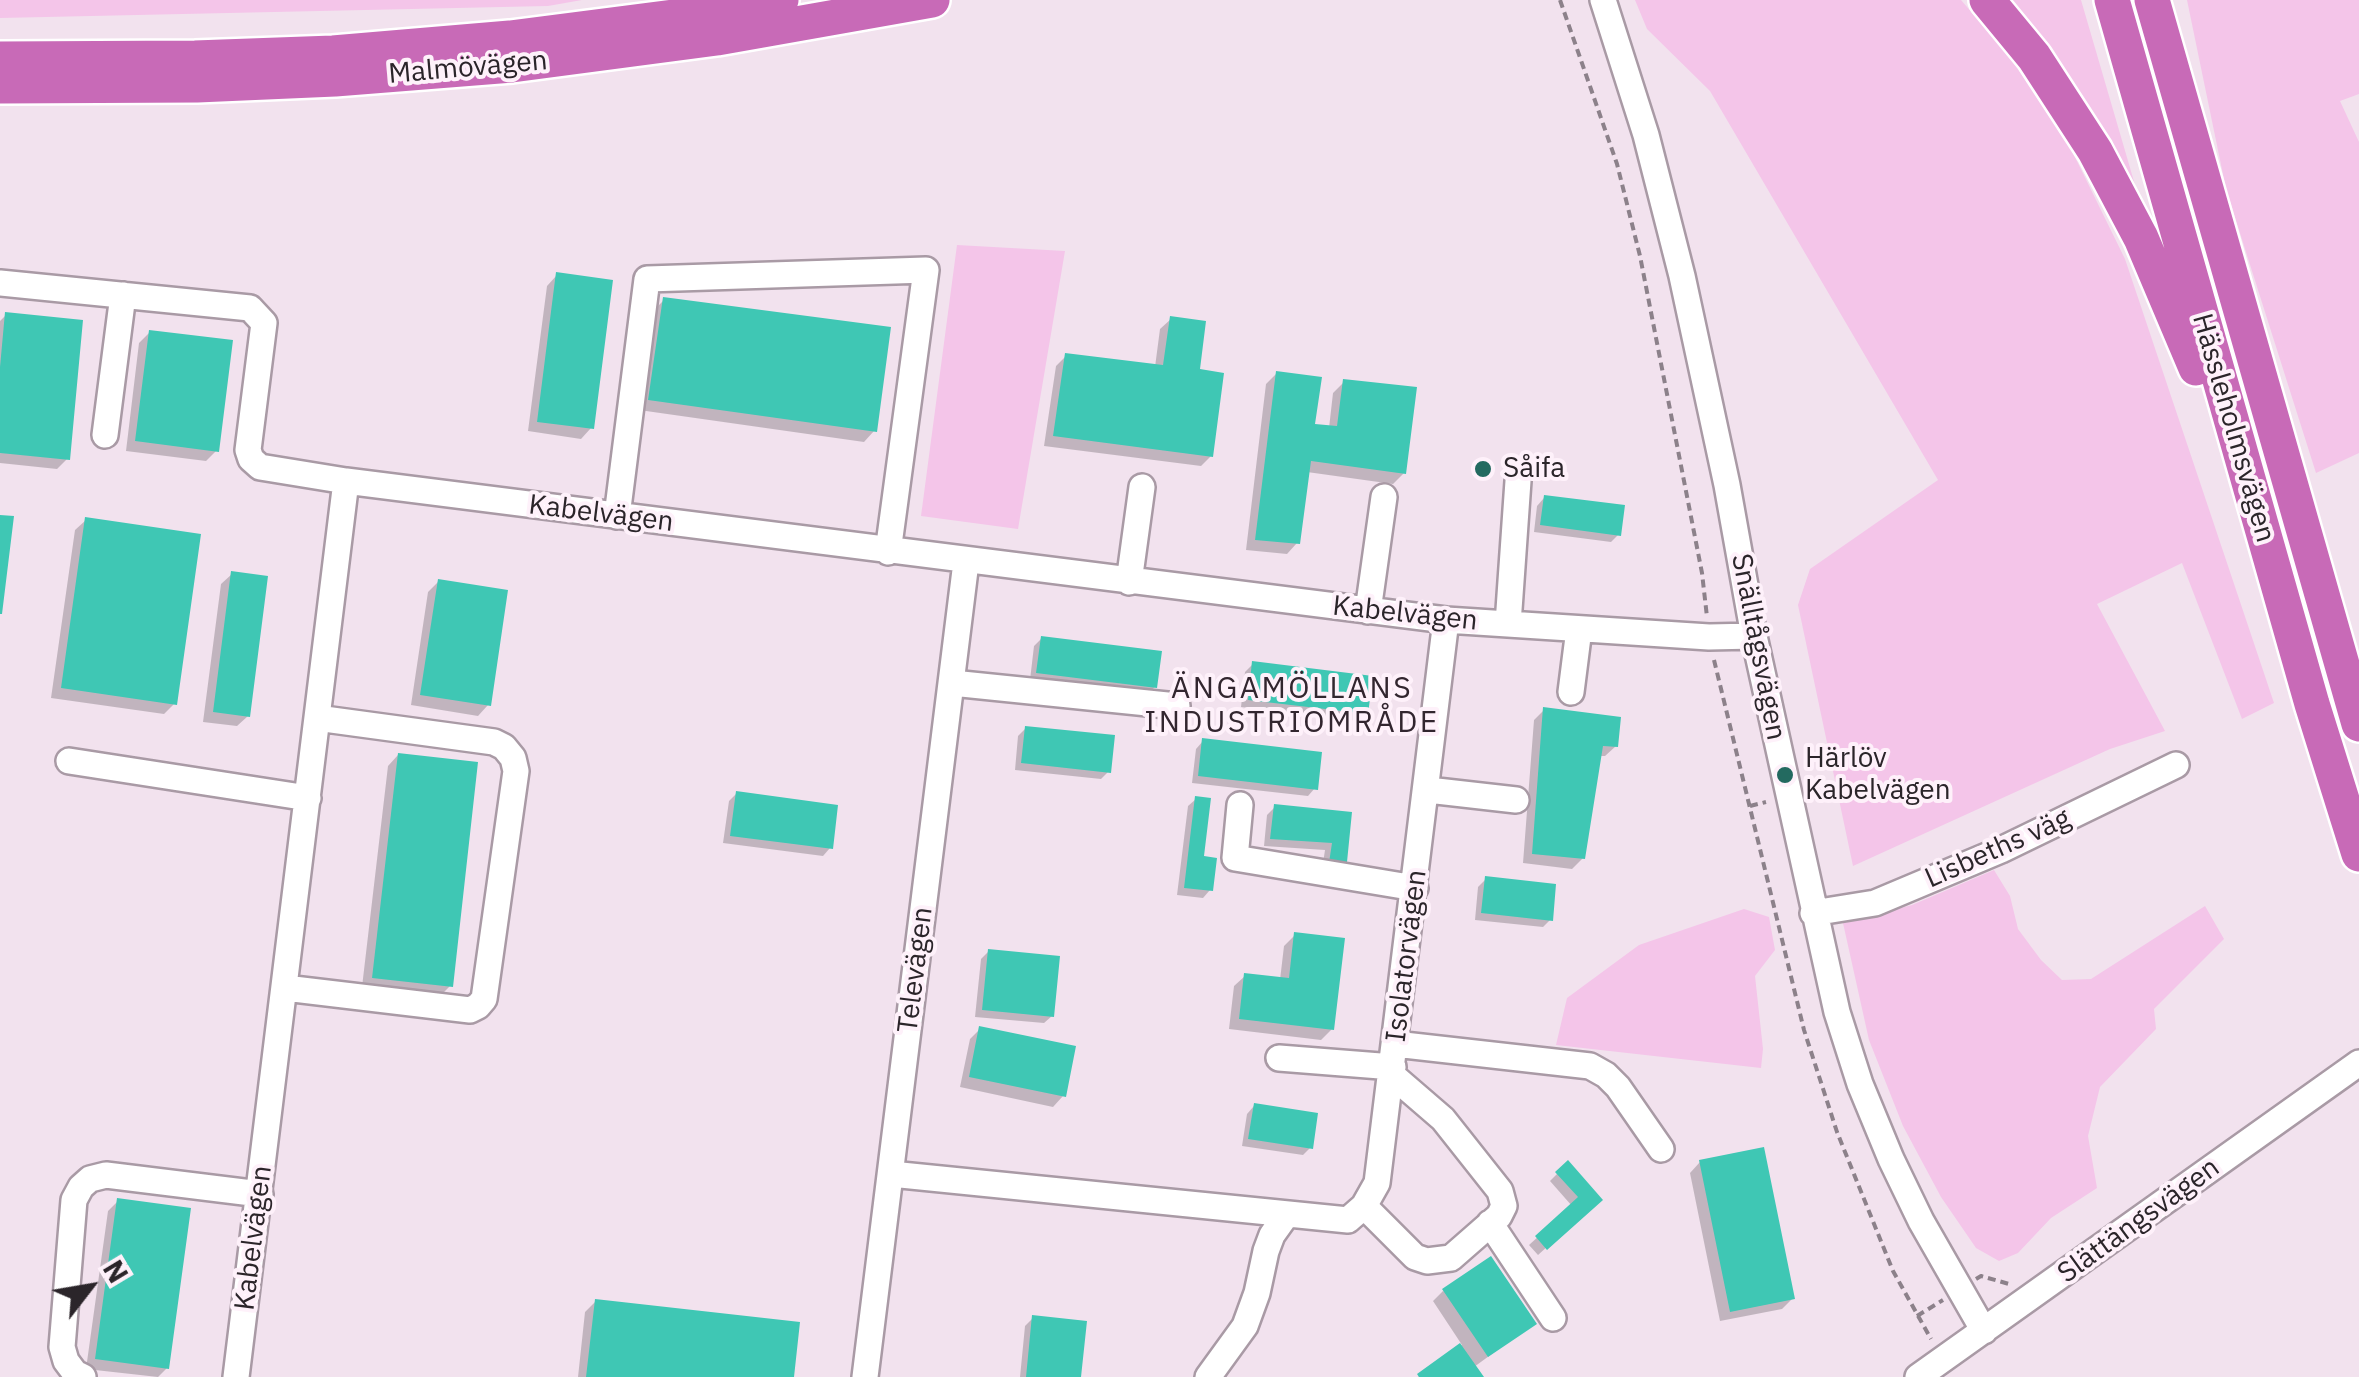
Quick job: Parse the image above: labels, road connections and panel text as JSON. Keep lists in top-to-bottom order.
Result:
{
  "streets": {
    "highway": ["Malmövägen", "Hässleholmsvägen"],
    "street": [
      "Kabelvägen",
      "Snälltågsvägen",
      "Lisbeths väg",
      "Isolatorvägen",
      "Televägen",
      "Slättängsvägen"
    ]
  },
  "crossings": [
    ["Kabelvägen", "Snälltågsvägen"],
    ["Kabelvägen", "Isolatorvägen"],
    ["Kabelvägen", "Televägen"],
    ["Snälltågsvägen", "Lisbeths väg"],
    ["Snälltågsvägen", "Slättängsvägen"]
  ],
  "districts": ["ÄNGAMÖLLANS INDUSTRIOMRÅDE"],
  "places": ["Såifa", "Härlöv Kabelvägen"],
  "north": "top right"
}
